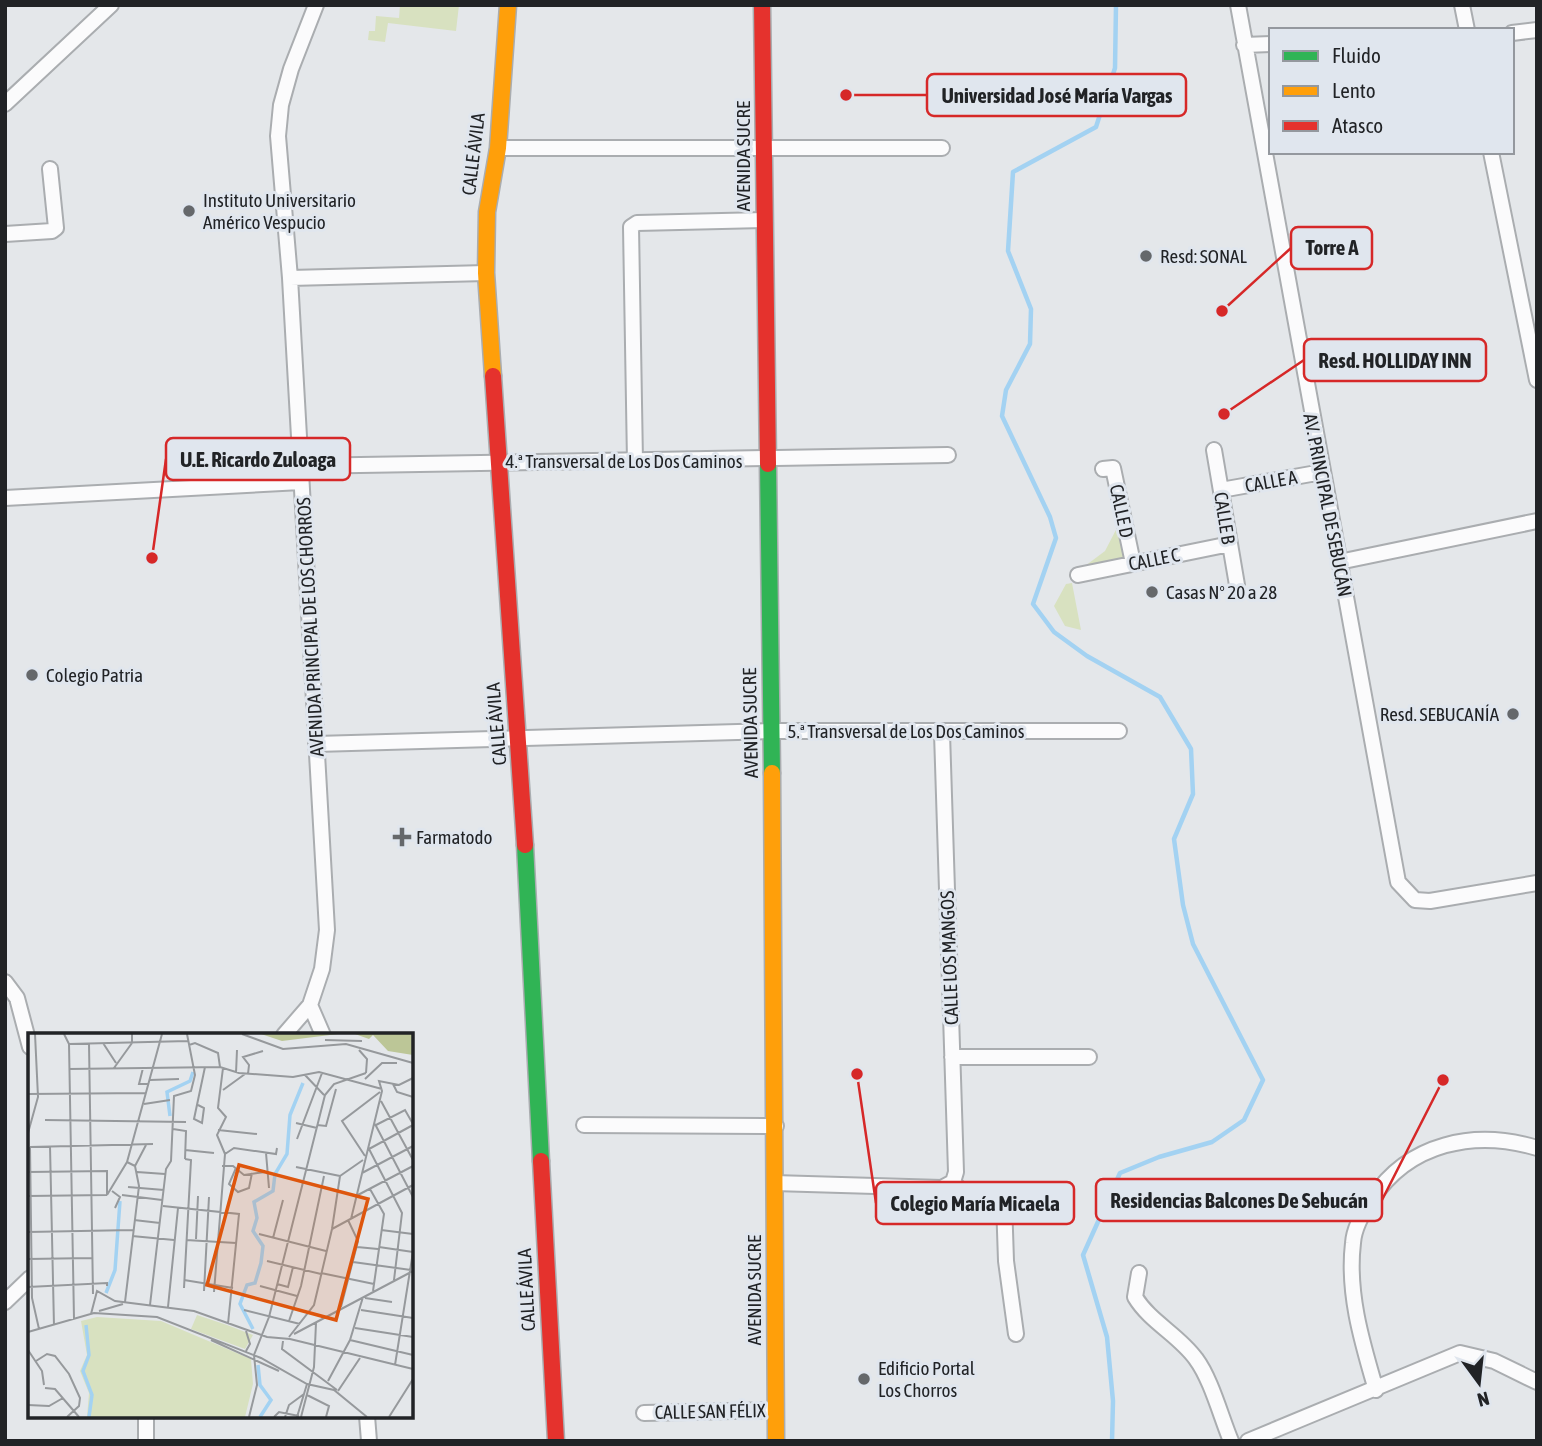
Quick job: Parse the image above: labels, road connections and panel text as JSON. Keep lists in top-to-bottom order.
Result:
{
  "streets": {
    "main road": ["CALLE ÁVILA", "AVENIDA SUCRE"],
    "street": [
      "4.ª Transversal de Los Dos Caminos",
      "CALLE A",
      "AV. PRINCIPAL DE SEBUCÁN",
      "CALLE D",
      "CALLE B",
      "CALLE C",
      "AVENIDA PRINCIPAL DE LOS CHORROS",
      "5.ª Transversal de Los Dos Caminos",
      "CALLE LOS MANGOS",
      "CALLE SAN FÉLIX"
    ]
  },
  "crossings": [
    ["CALLE ÁVILA", "4.ª Transversal de Los Dos Caminos"],
    ["CALLE ÁVILA", "5.ª Transversal de Los Dos Caminos"],
    ["AVENIDA SUCRE", "4.ª Transversal de Los Dos Caminos"],
    ["AVENIDA SUCRE", "5.ª Transversal de Los Dos Caminos"],
    ["AVENIDA SUCRE", "CALLE SAN FÉLIX"],
    ["4.ª Transversal de Los Dos Caminos", "AVENIDA PRINCIPAL DE LOS CHORROS"],
    ["CALLE A", "AV. PRINCIPAL DE SEBUCÁN"],
    ["CALLE A", "CALLE B"],
    ["CALLE D", "CALLE C"],
    ["CALLE B", "CALLE C"],
    ["AVENIDA PRINCIPAL DE LOS CHORROS", "5.ª Transversal de Los Dos Caminos"],
    ["5.ª Transversal de Los Dos Caminos", "CALLE LOS MANGOS"]
  ],
  "places": {
    "other": [
      "Universidad José María Vargas",
      "Instituto Universitario Américo Vespucio",
      "Resd: SONAL",
      "Torre A",
      "Resd. HOLLIDAY INN",
      "U.E. Ricardo Zuloaga",
      "Casas N° 20 a 28",
      "Colegio Patria",
      "Resd. SEBUCANÍA",
      "Colegio María Micaela",
      "Residencias Balcones De Sebucán",
      "Edificio Portal Los Chorros"
    ],
    "health": ["Farmatodo"]
  },
  "legend": ["Fluido", "Lento", "Atasco"],
  "north": "bottom"
}
